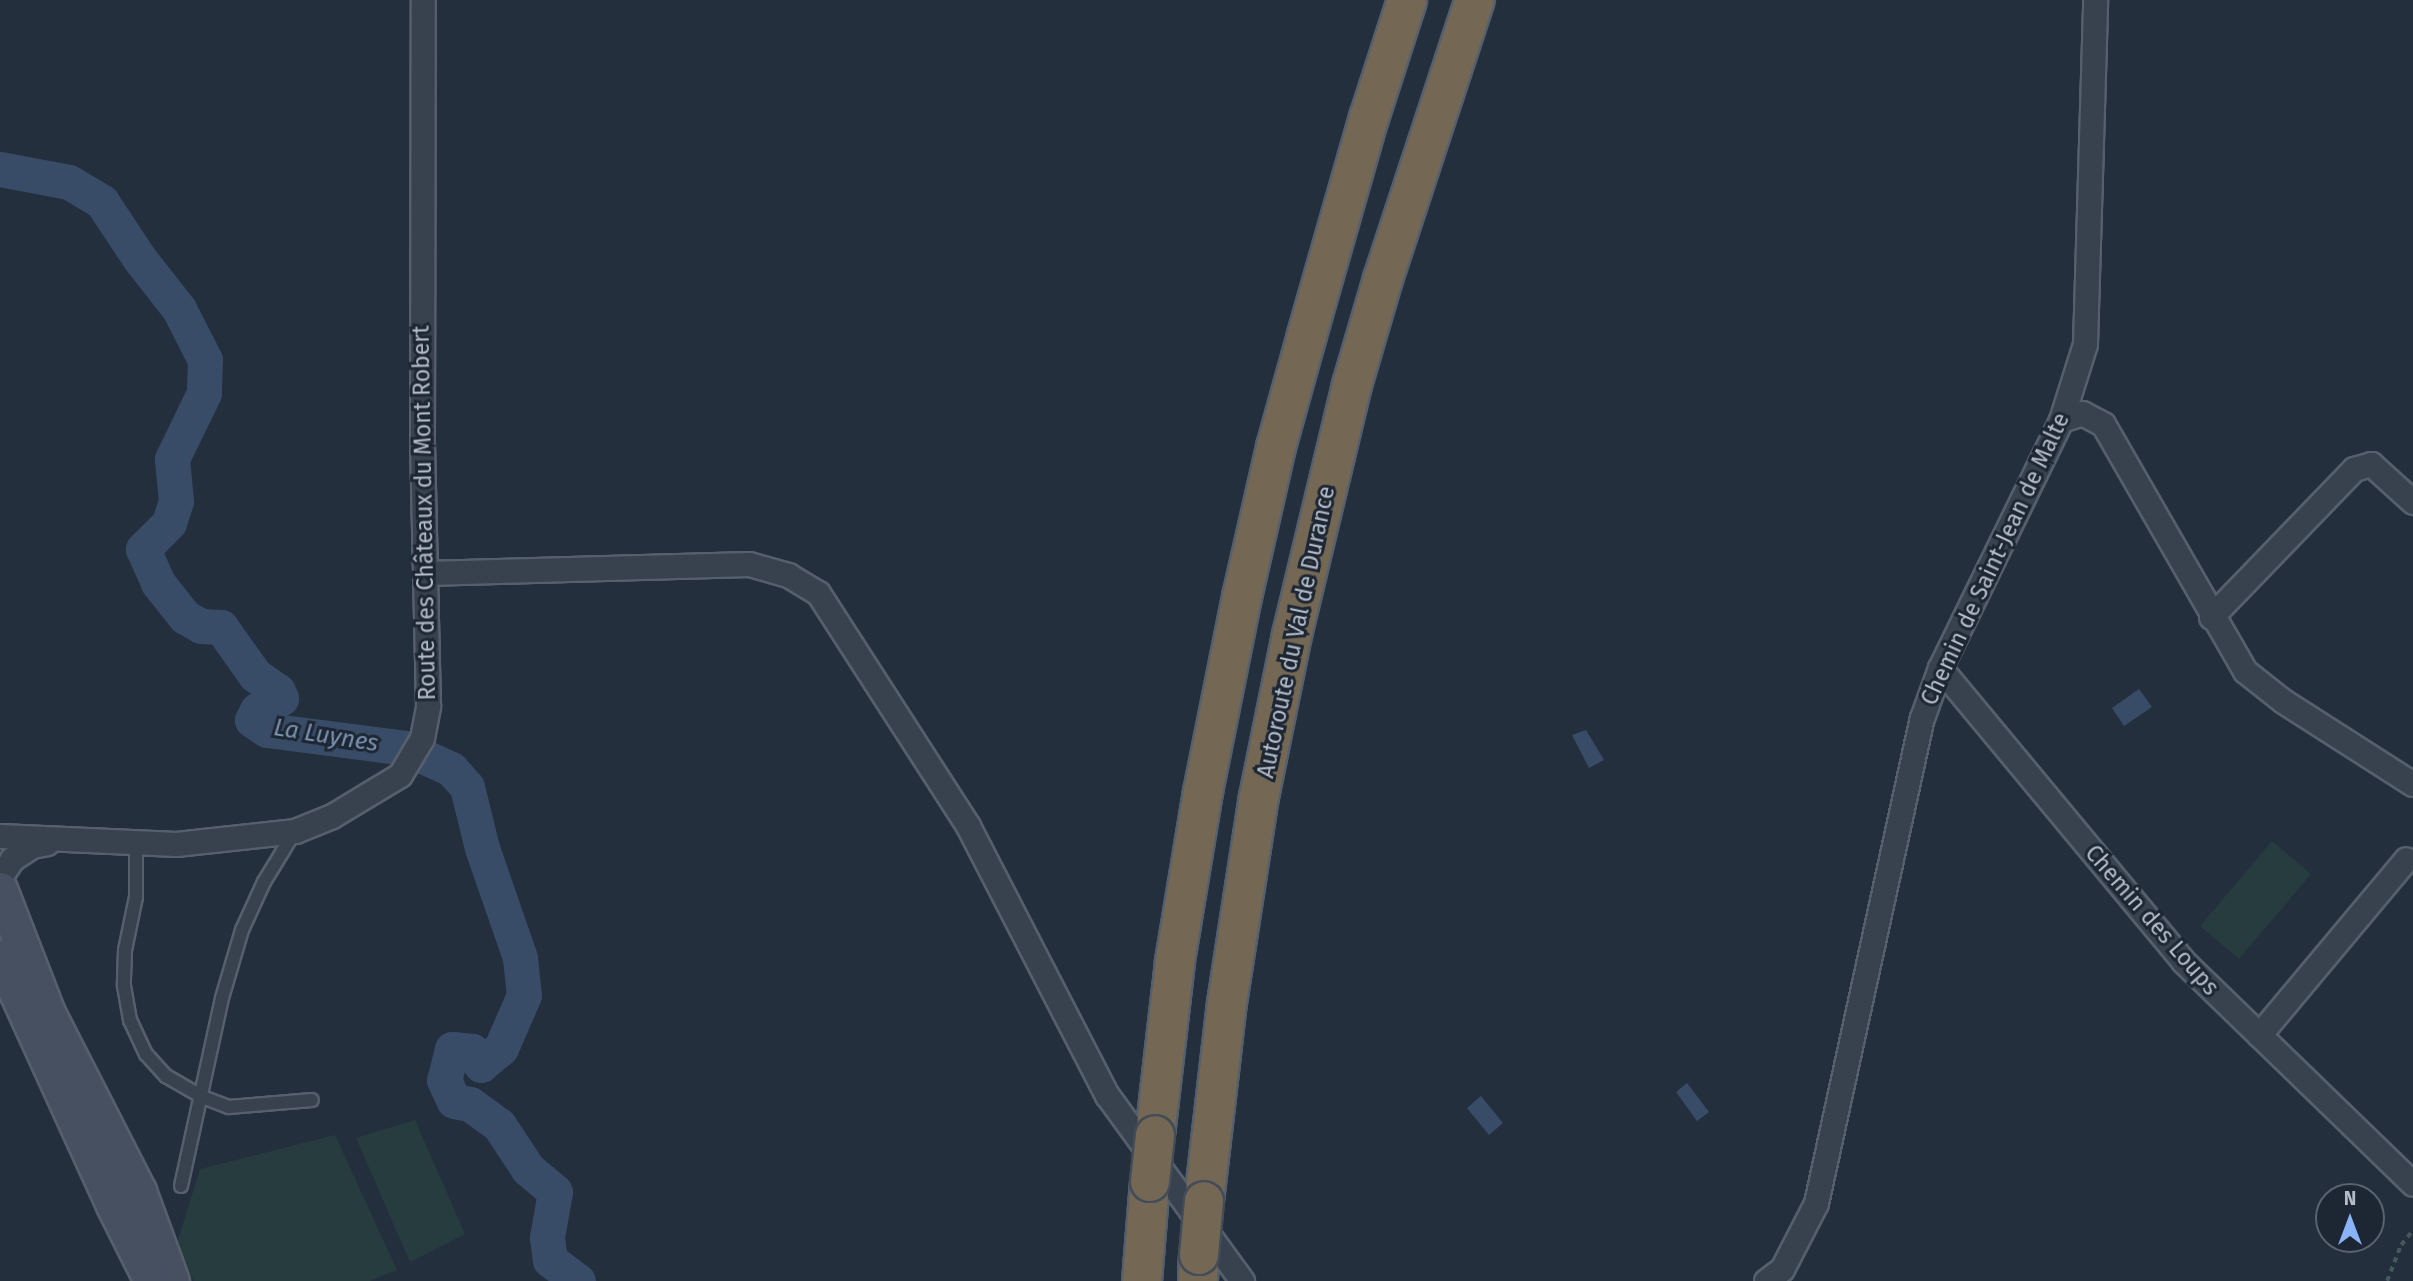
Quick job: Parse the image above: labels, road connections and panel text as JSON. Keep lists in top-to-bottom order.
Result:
{
  "streets": {
    "highway": ["Autoroute du Val de Durance"],
    "street": ["Route des Châteaux du Mont Robert", "Chemin de Saint-Jean de Malte", "Chemin des Loups"]
  },
  "crossings": [
    ["Chemin de Saint-Jean de Malte", "Chemin des Loups"]
  ],
  "water": ["La Luynes"],
  "north": "top"
}
